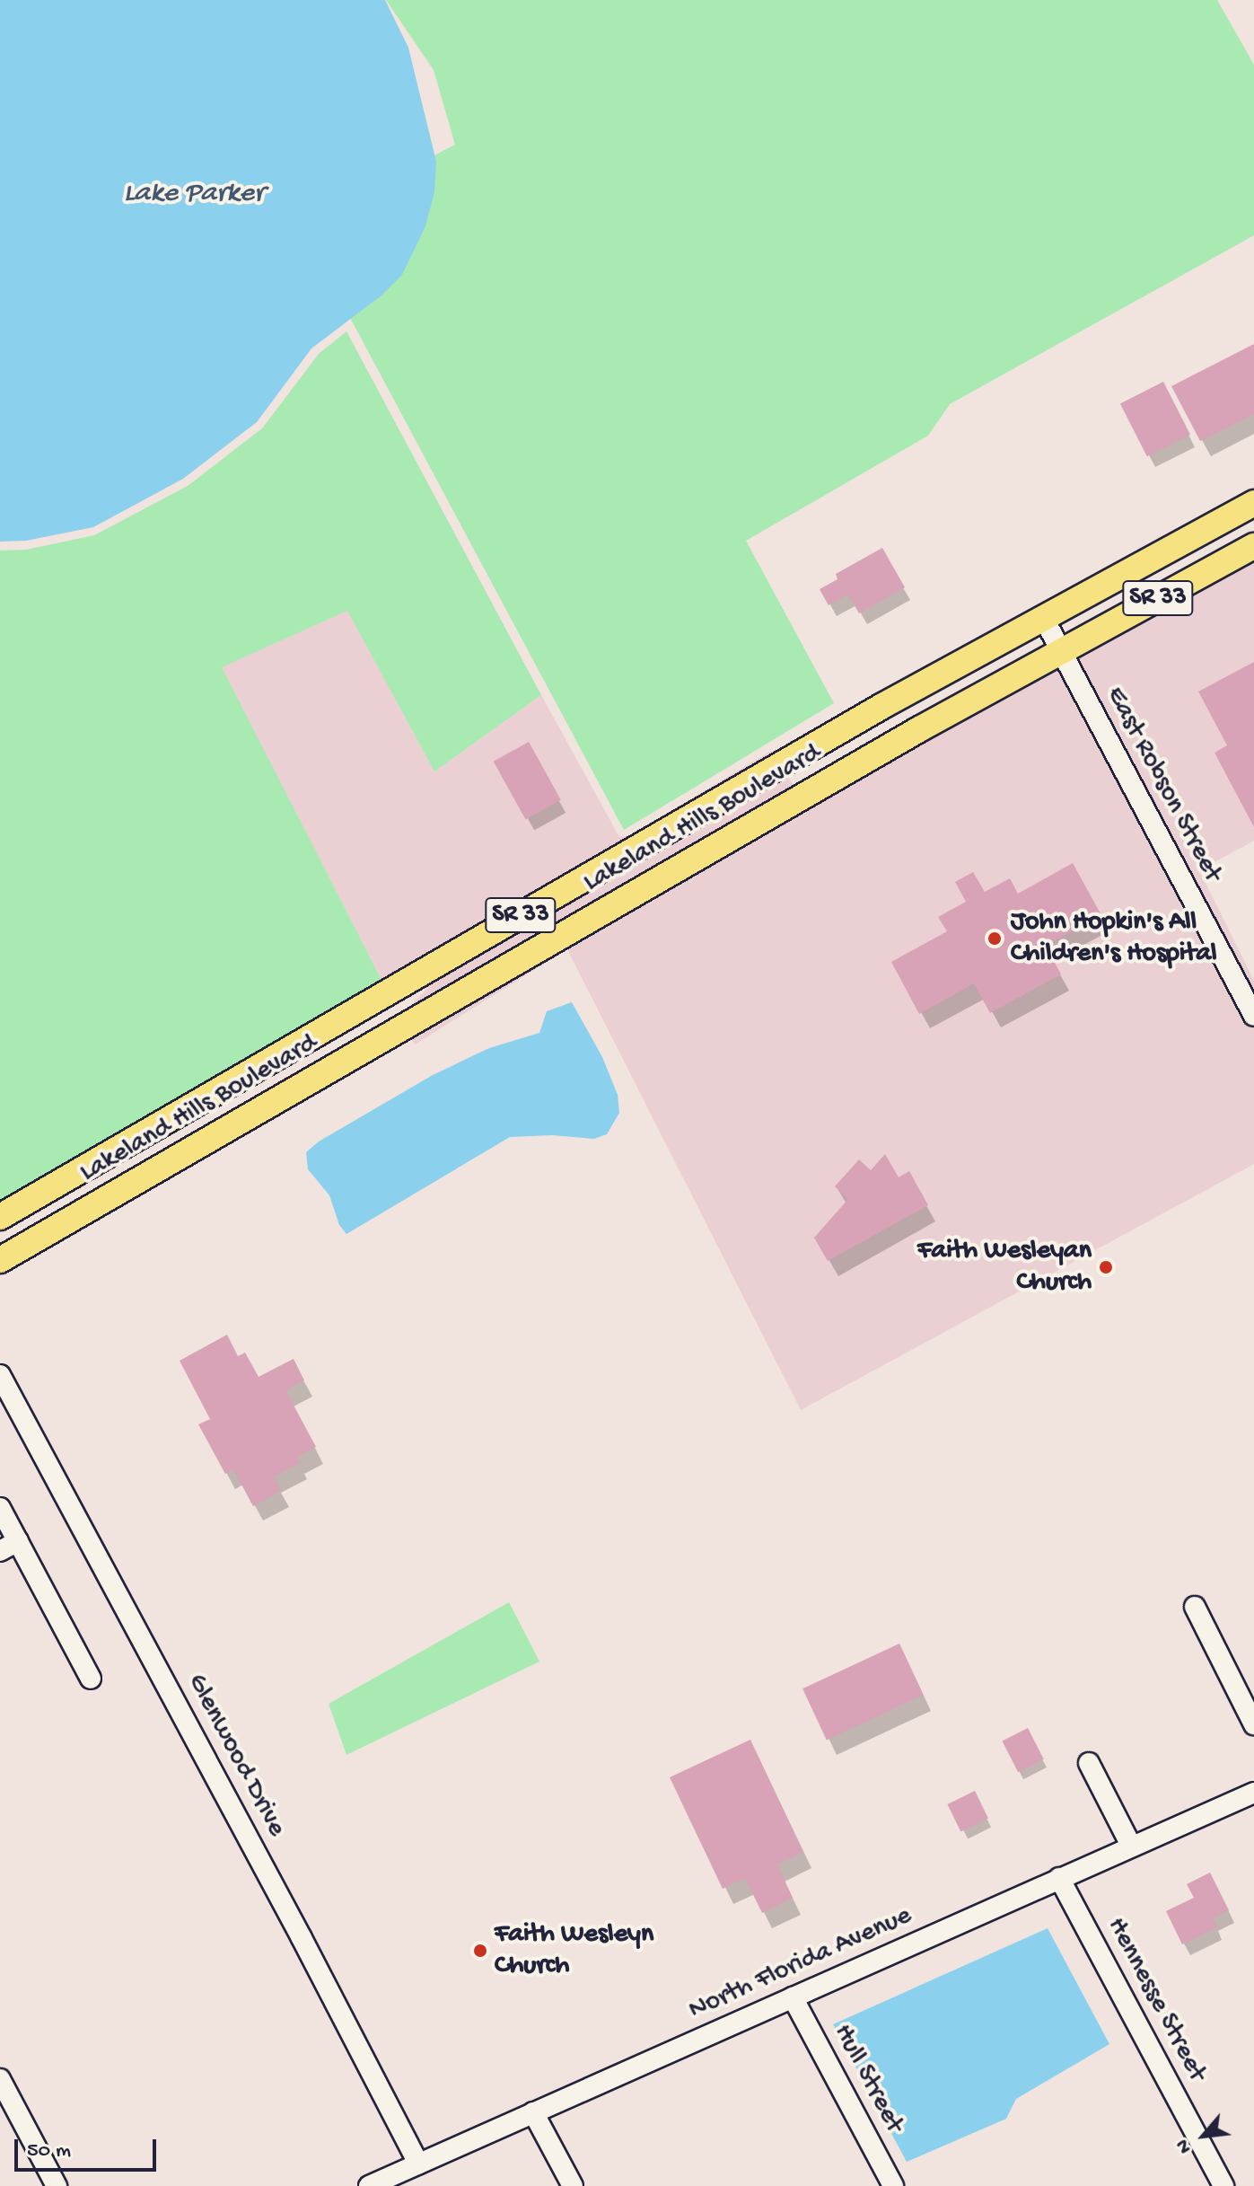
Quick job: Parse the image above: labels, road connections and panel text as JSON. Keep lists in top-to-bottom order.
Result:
{
  "streets": {
    "main road": ["SR 33", "Lakeland Hills Boulevard"],
    "street": [
      "East Robson Street",
      "Glenwood Drive",
      "North Florida Avenue",
      "Hennesse Street",
      "Hull Street"
    ]
  },
  "crossings": [
    ["East Robson Street", "Lakeland Hills Boulevard"],
    ["Glenwood Drive", "North Florida Avenue"],
    ["North Florida Avenue", "Hennesse Street"],
    ["North Florida Avenue", "Hull Street"]
  ],
  "water": ["Lake Parker"],
  "places": ["John Hopkin's All Children's Hospital", "Faith Wesleyan Church", "Faith Wesleyn Church"],
  "scale_bar": "50 m",
  "north": "bottom left"
}
